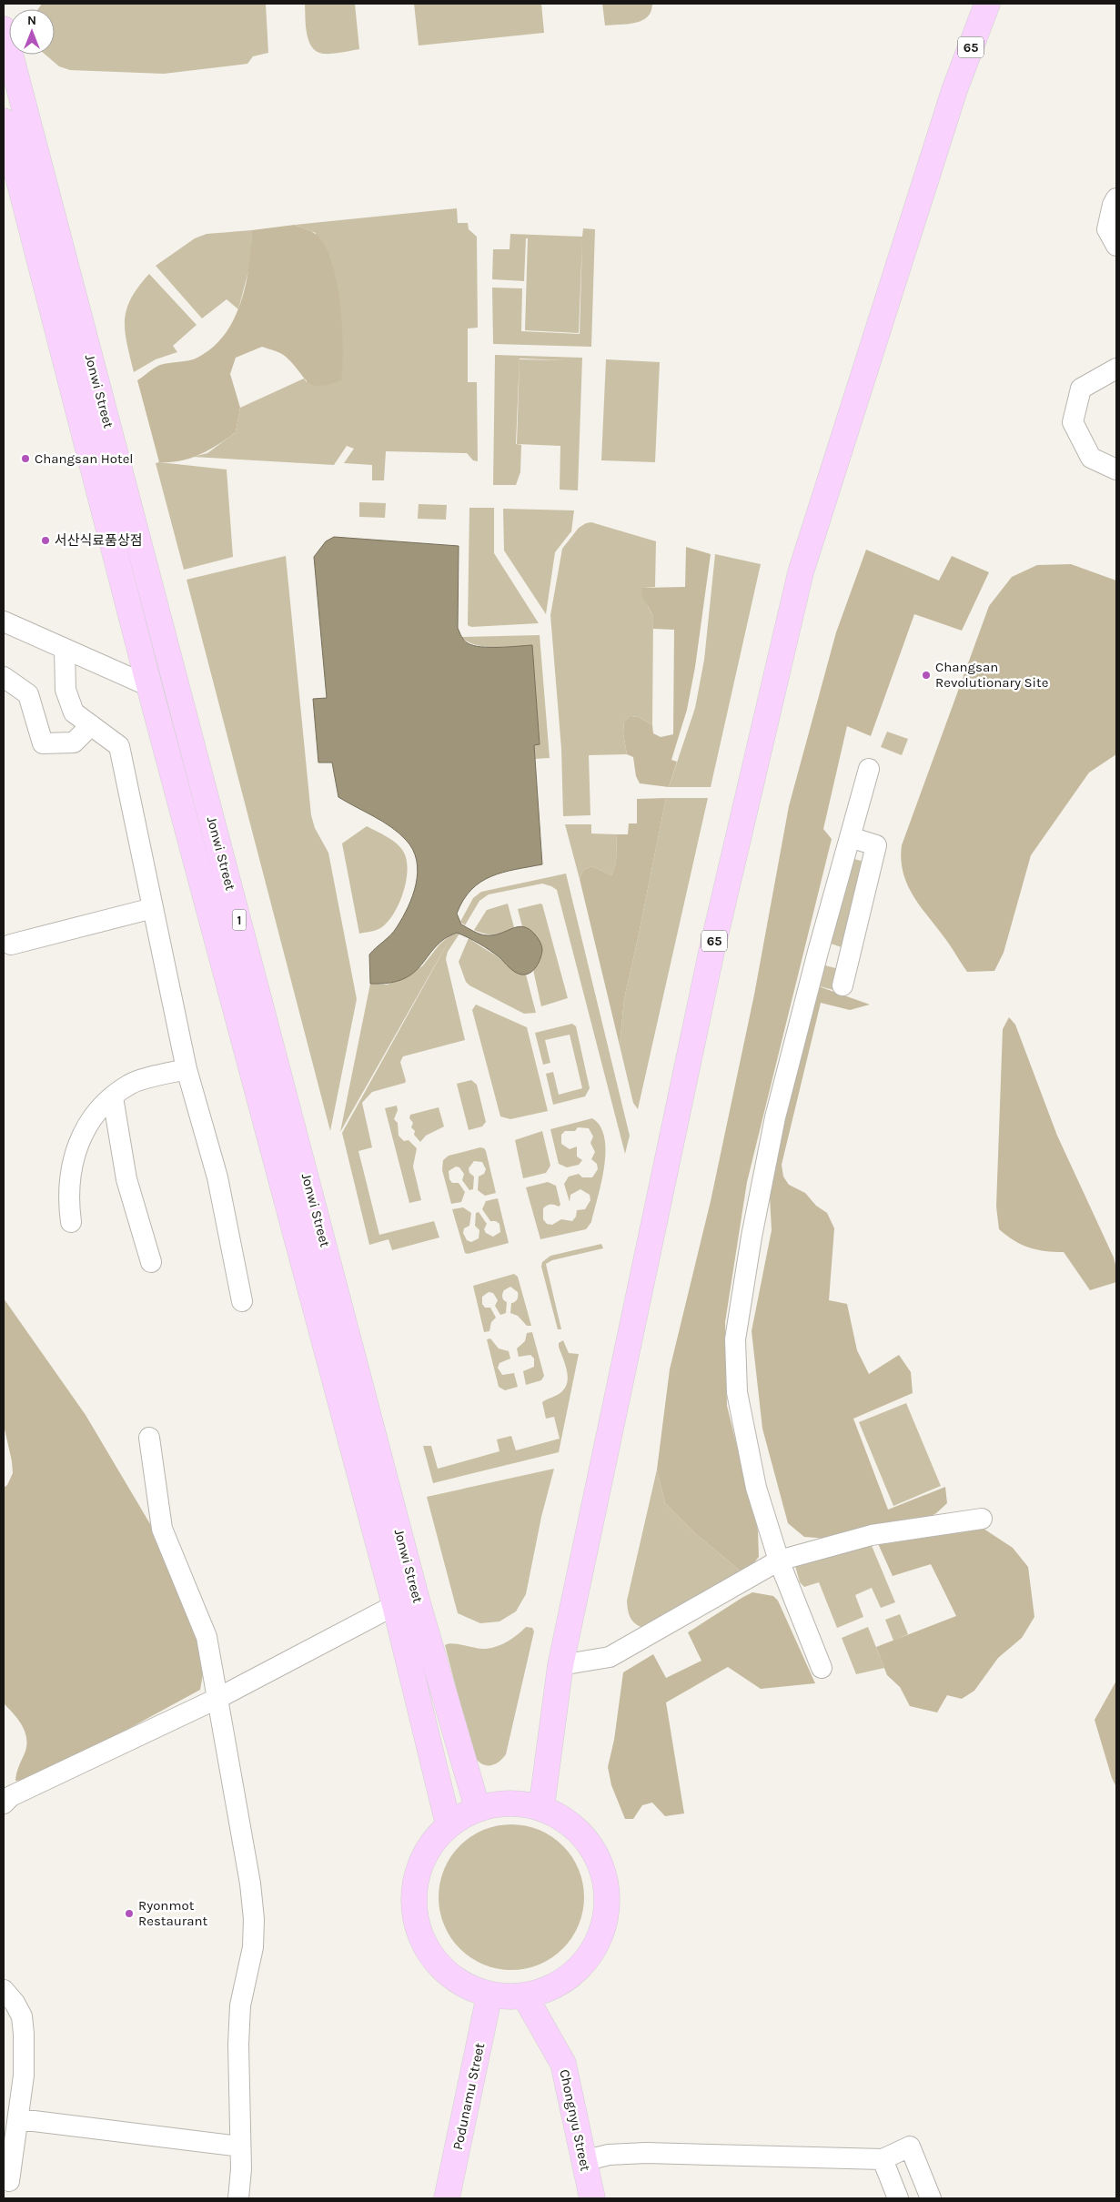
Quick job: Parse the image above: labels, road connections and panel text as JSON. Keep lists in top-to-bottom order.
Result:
{
  "streets": {
    "main road": [
      "65",
      "Jonwi Street",
      "1",
      "Podunamu Street",
      "Chongnyu Street"
    ]
  },
  "places": [
    "Changsan Hotel",
    "서산식료품상점",
    "Changsan Revolutionary Site",
    "Ryonmot Restaurant"
  ],
  "north": "top"
}
